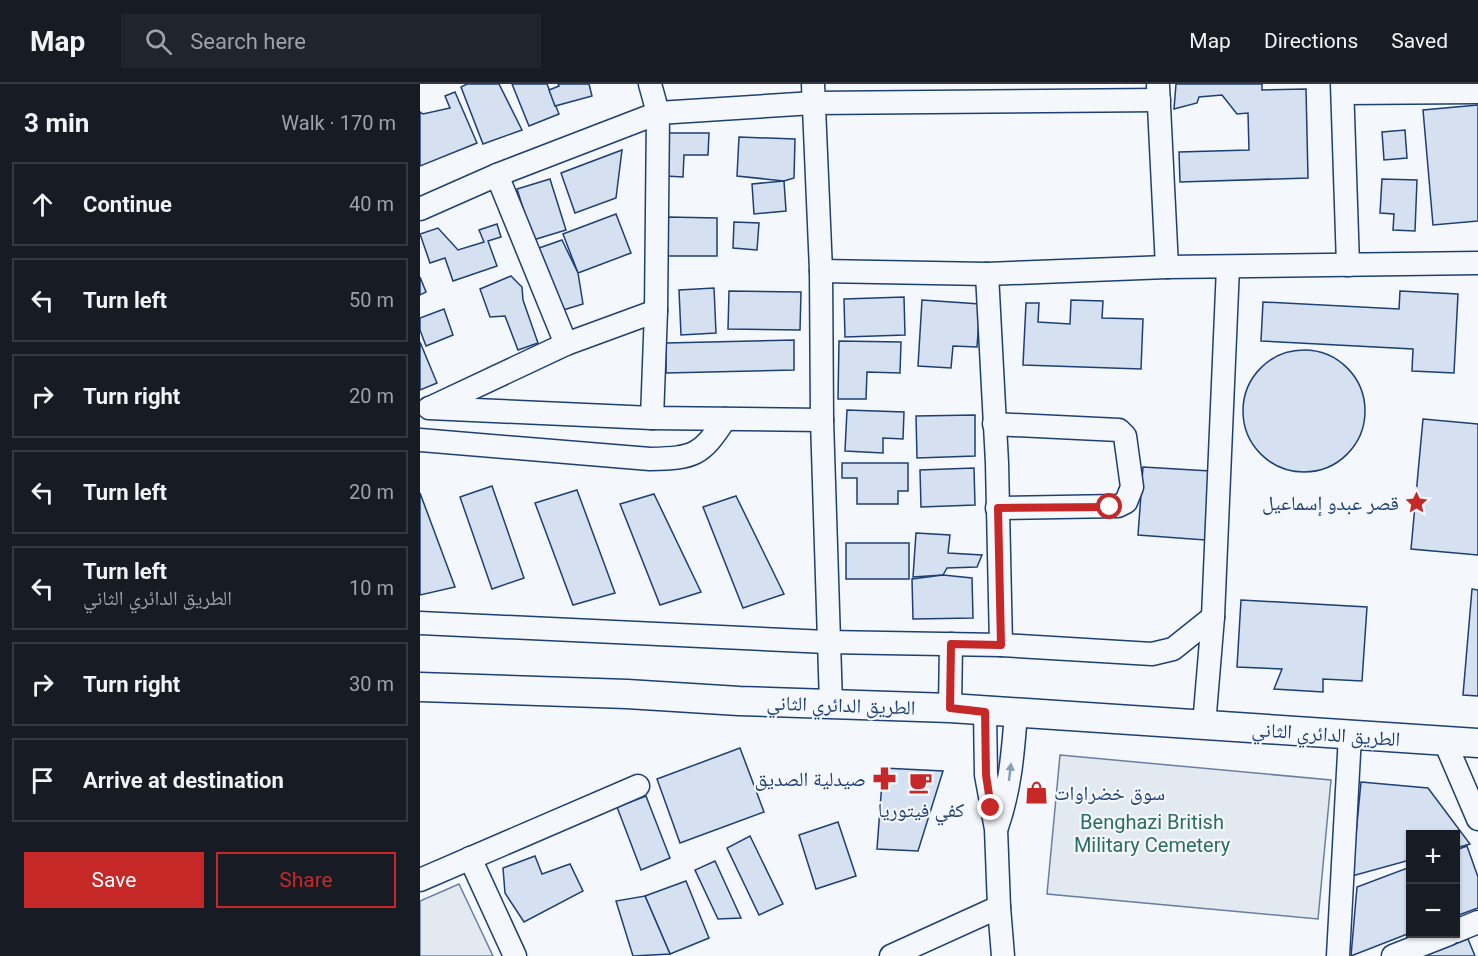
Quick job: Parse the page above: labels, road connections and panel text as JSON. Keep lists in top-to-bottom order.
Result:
{
  "streets": {
    "main road": ["الطريق الدائري الثاني"]
  },
  "parks": ["Benghazi British Military Cemetery"],
  "places": {
    "place": ["قصر عبدو إسماعيل"],
    "pharmacy": ["صيدلية الصديق"],
    "cafe": ["كفي فيتوريا"],
    "shop": ["سوق خضراوات"]
  },
  "page": {
    "header": "Map",
    "search": "Search here",
    "nav": ["Map", "Directions", "Saved"],
    "heading": ["3 min", "Walk · 170 m"],
    "list": [
      ["Continue", "40 m"],
      ["Turn left", "50 m"],
      ["Turn right", "20 m"],
      ["Turn left", "20 m"],
      ["Turn left", "الطريق الدائري الثاني", "10 m"],
      ["Turn right", "30 m"],
      "Arrive at destination"
    ],
    "map_buttons": ["+", "−"],
    "buttons": ["Save", "Share"]
  }
}
